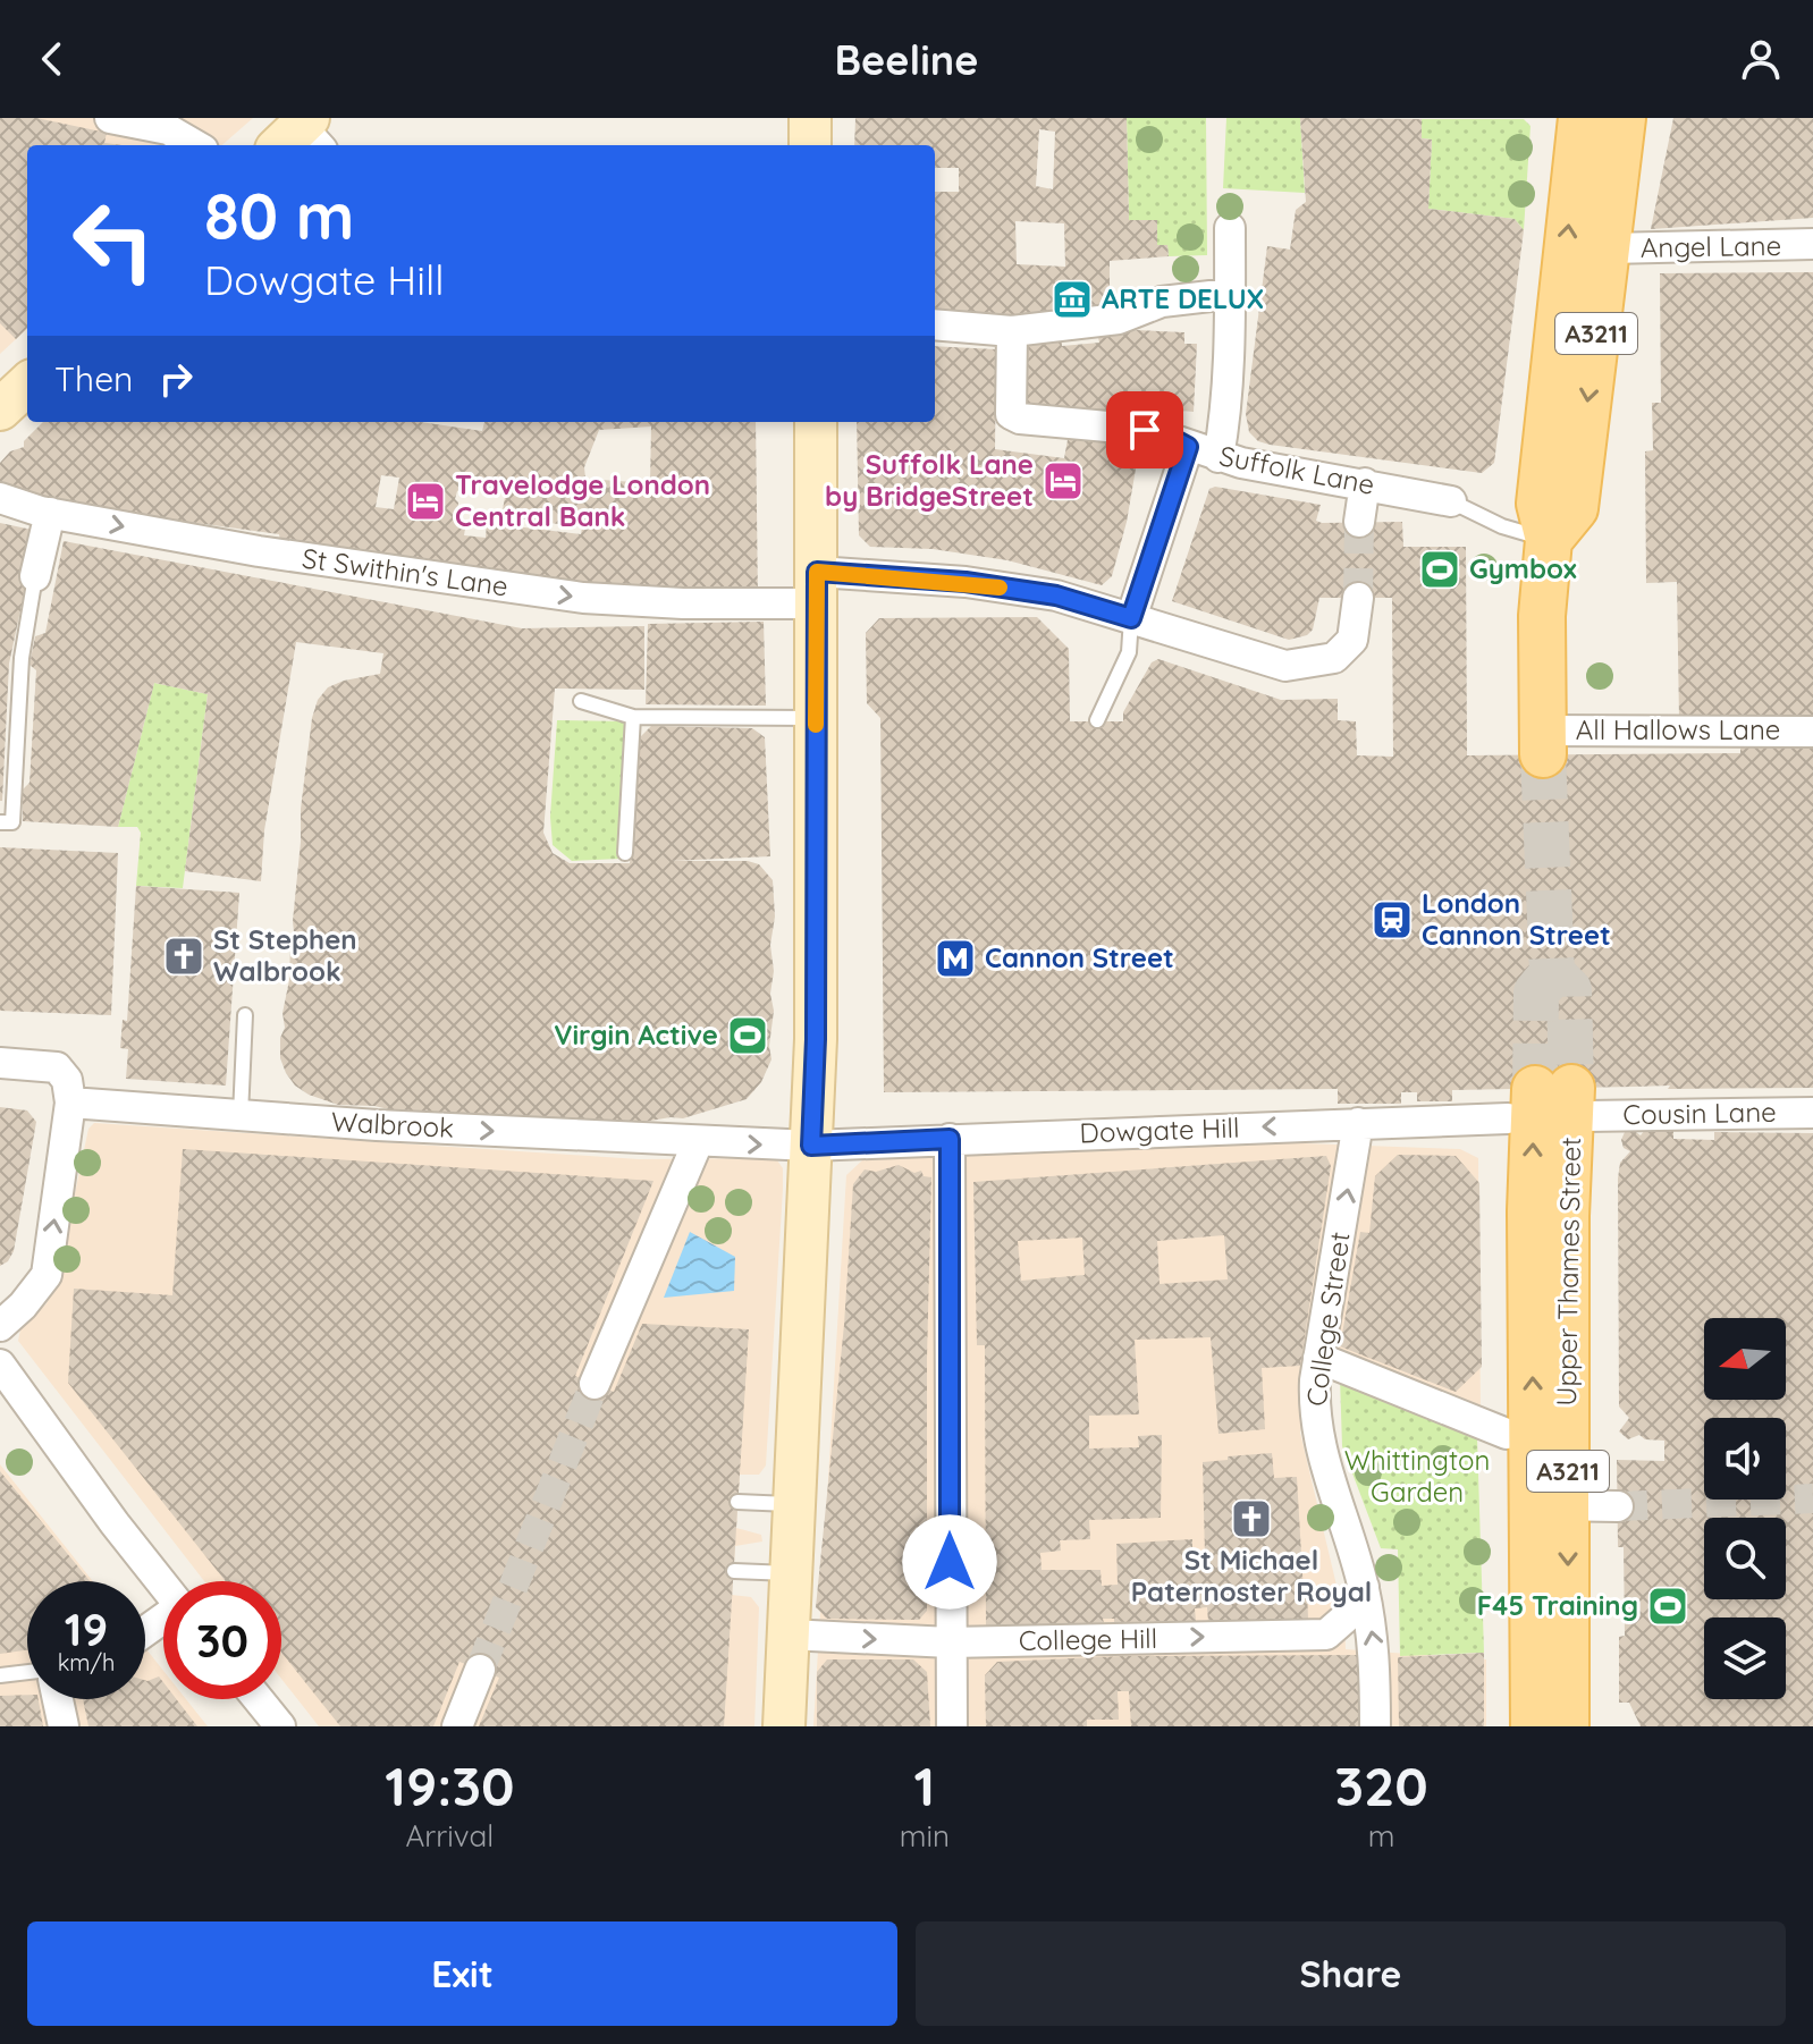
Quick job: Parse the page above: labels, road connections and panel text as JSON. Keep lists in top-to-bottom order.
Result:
{
  "streets": {
    "main road": ["A3211", "Upper Thames Street"],
    "street": [
      "Angel Lane",
      "Suffolk Lane",
      "St Swithin's Lane",
      "All Hallows Lane",
      "Cousin Lane",
      "Walbrook",
      "Dowgate Hill",
      "College Street",
      "College Hill"
    ]
  },
  "crossings": [
    ["Angel Lane", "A3211"],
    ["A3211", "Suffolk Lane"],
    ["A3211", "All Hallows Lane"],
    ["Cousin Lane", "Dowgate Hill"],
    ["Cousin Lane", "Upper Thames Street"],
    ["Walbrook", "Dowgate Hill"],
    ["Dowgate Hill", "Upper Thames Street"],
    ["Dowgate Hill", "College Street"],
    ["College Street", "College Hill"]
  ],
  "one_way": [
    "St Swithin's Lane",
    "Walbrook",
    "Dowgate Hill",
    "College Street",
    "College Hill"
  ],
  "parks": ["Whittington Garden"],
  "places": {
    "museum": ["ARTE DELUX"],
    "hotel": ["Suffolk Lane by BridgeStreet", "Travelodge London Central Bank"],
    "sports": ["Gymbox", "Virgin Active", "F45 Training"],
    "station": ["London Cannon Street"],
    "church": ["St Stephen Walbrook", "St Michael Paternoster Royal"],
    "metro station": ["Cannon Street"]
  },
  "north": "left",
  "page": {
    "header": "Beeline",
    "turn": ["80 m", "Dowgate Hill"],
    "then": "Then",
    "speed": "19 km/h",
    "limit": "30",
    "eta": [
      "19:30",
      "Arrival",
      "1",
      "min",
      "320",
      "m"
    ],
    "buttons": ["Exit", "Share"]
  }
}
